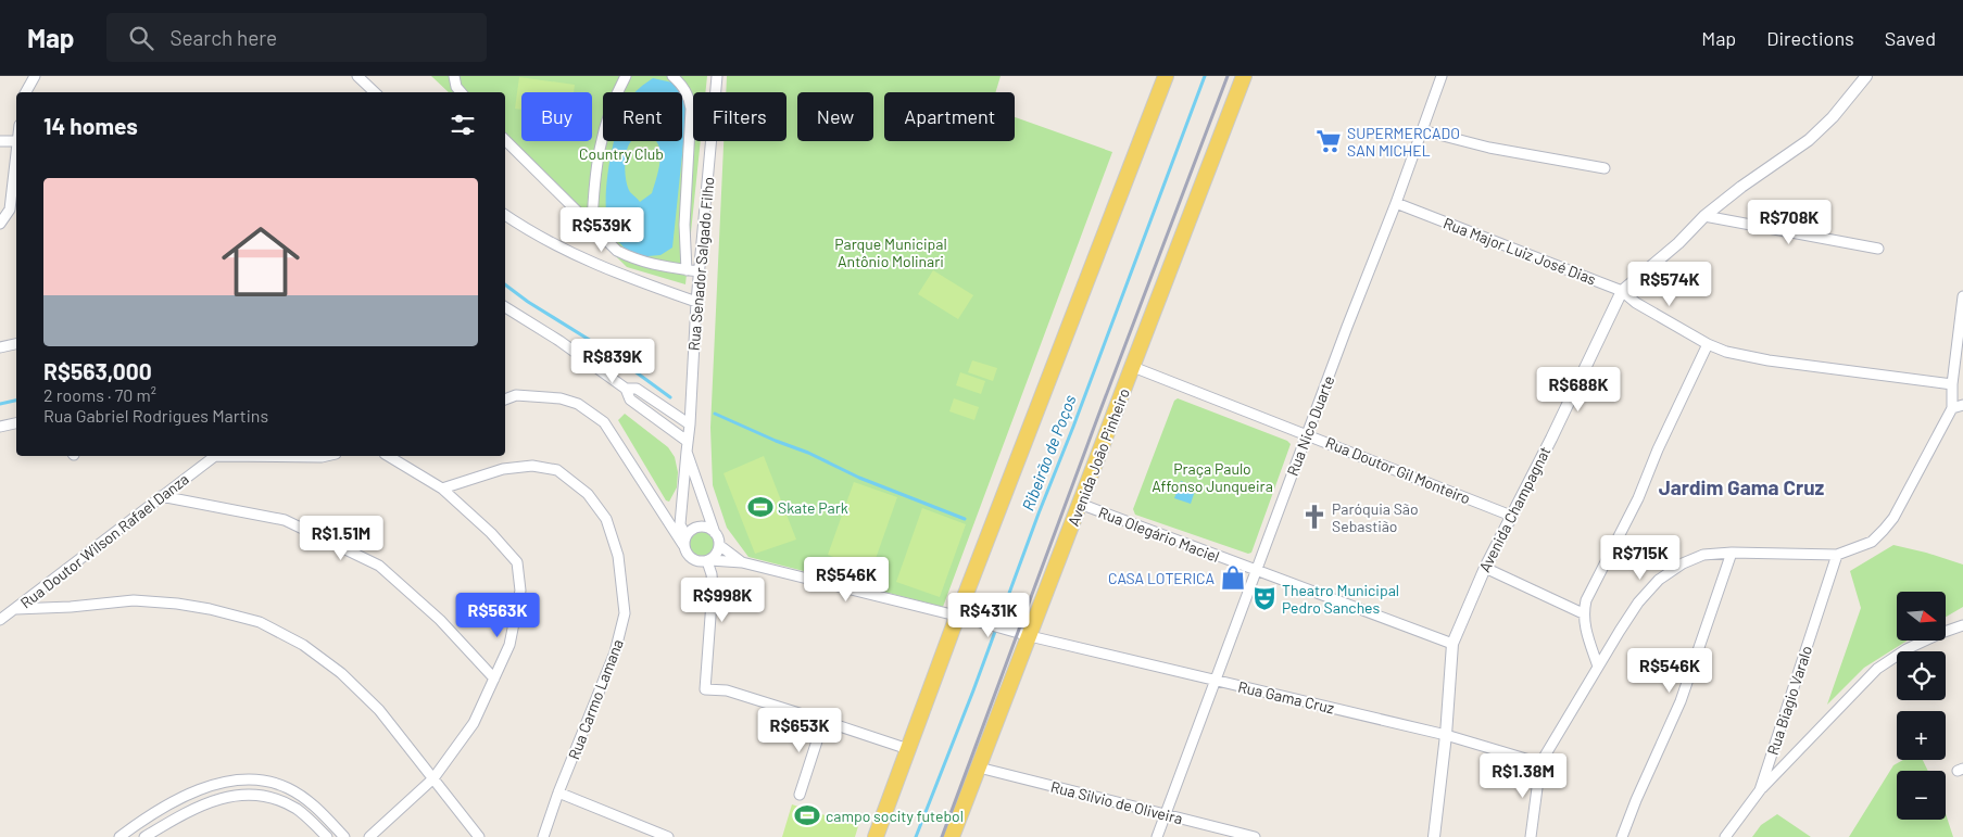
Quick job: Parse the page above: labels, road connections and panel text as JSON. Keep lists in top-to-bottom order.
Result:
{
  "streets": {
    "main road": ["Avenida João Pinheiro"],
    "street": [
      "Rua Major Luiz José Dias",
      "Rua Senador Salgado Filho",
      "Rua Nico Duarte",
      "Rua Doutor Gil Monteiro",
      "Avenida Champagnat",
      "Rua Olegário Maciel",
      "Rua Doutor Wilson Rafael Danza",
      "Rua Gama Cruz",
      "Rua Carmo Lamana",
      "Rua Biagio Varalo",
      "Rua Silvio de Oliveira"
    ]
  },
  "crossings": [
    ["Rua Major Luiz José Dias", "Rua Nico Duarte"],
    ["Rua Major Luiz José Dias", "Avenida Champagnat"],
    ["Rua Nico Duarte", "Rua Doutor Gil Monteiro"],
    ["Rua Nico Duarte", "Rua Olegário Maciel"],
    ["Rua Nico Duarte", "Rua Gama Cruz"],
    ["Rua Nico Duarte", "Rua Silvio de Oliveira"],
    ["Avenida João Pinheiro", "Rua Doutor Gil Monteiro"],
    ["Avenida João Pinheiro", "Rua Olegário Maciel"],
    ["Avenida João Pinheiro", "Rua Gama Cruz"],
    ["Avenida João Pinheiro", "Rua Silvio de Oliveira"],
    ["Rua Doutor Gil Monteiro", "Avenida Champagnat"],
    ["Avenida Champagnat", "Rua Olegário Maciel"],
    ["Avenida Champagnat", "Rua Gama Cruz"]
  ],
  "districts": ["Jardim Gama Cruz"],
  "water": ["Ribeirão de Poços"],
  "parks": ["Country Club", "Parque Municipal Antônio Molinari", "Praça Paulo Affonso Junqueira"],
  "places": {
    "supermarket": ["SUPERMERCADO SAN MICHEL"],
    "sports": ["Skate Park", "campo socity futebol"],
    "church": ["Paróquia São Sebastião"],
    "shop": ["CASA LOTERICA"],
    "theatre": ["Theatro Municipal Pedro Sanches"]
  },
  "north": "right",
  "page": {
    "header": "Map",
    "search": "Search here",
    "nav": ["Map", "Directions", "Saved"],
    "chip": [
      "Buy",
      "Rent",
      "Filters",
      "New",
      "Apartment"
    ],
    "heading": "14 homes",
    "list": [
      {
        "name": "R$563,000",
        "note": "2 rooms · 70 m² · Rua Gabriel Rodrigues Martins"
      }
    ],
    "price": [
      "R$708K",
      "R$539K",
      "R$574K",
      "R$839K",
      "R$688K",
      "R$1.51M",
      "R$715K",
      "R$546K",
      "R$998K",
      "R$563K",
      "R$431K",
      "R$546K",
      "R$653K",
      "R$1.38M"
    ],
    "map_buttons": ["+", "−"]
  }
}
